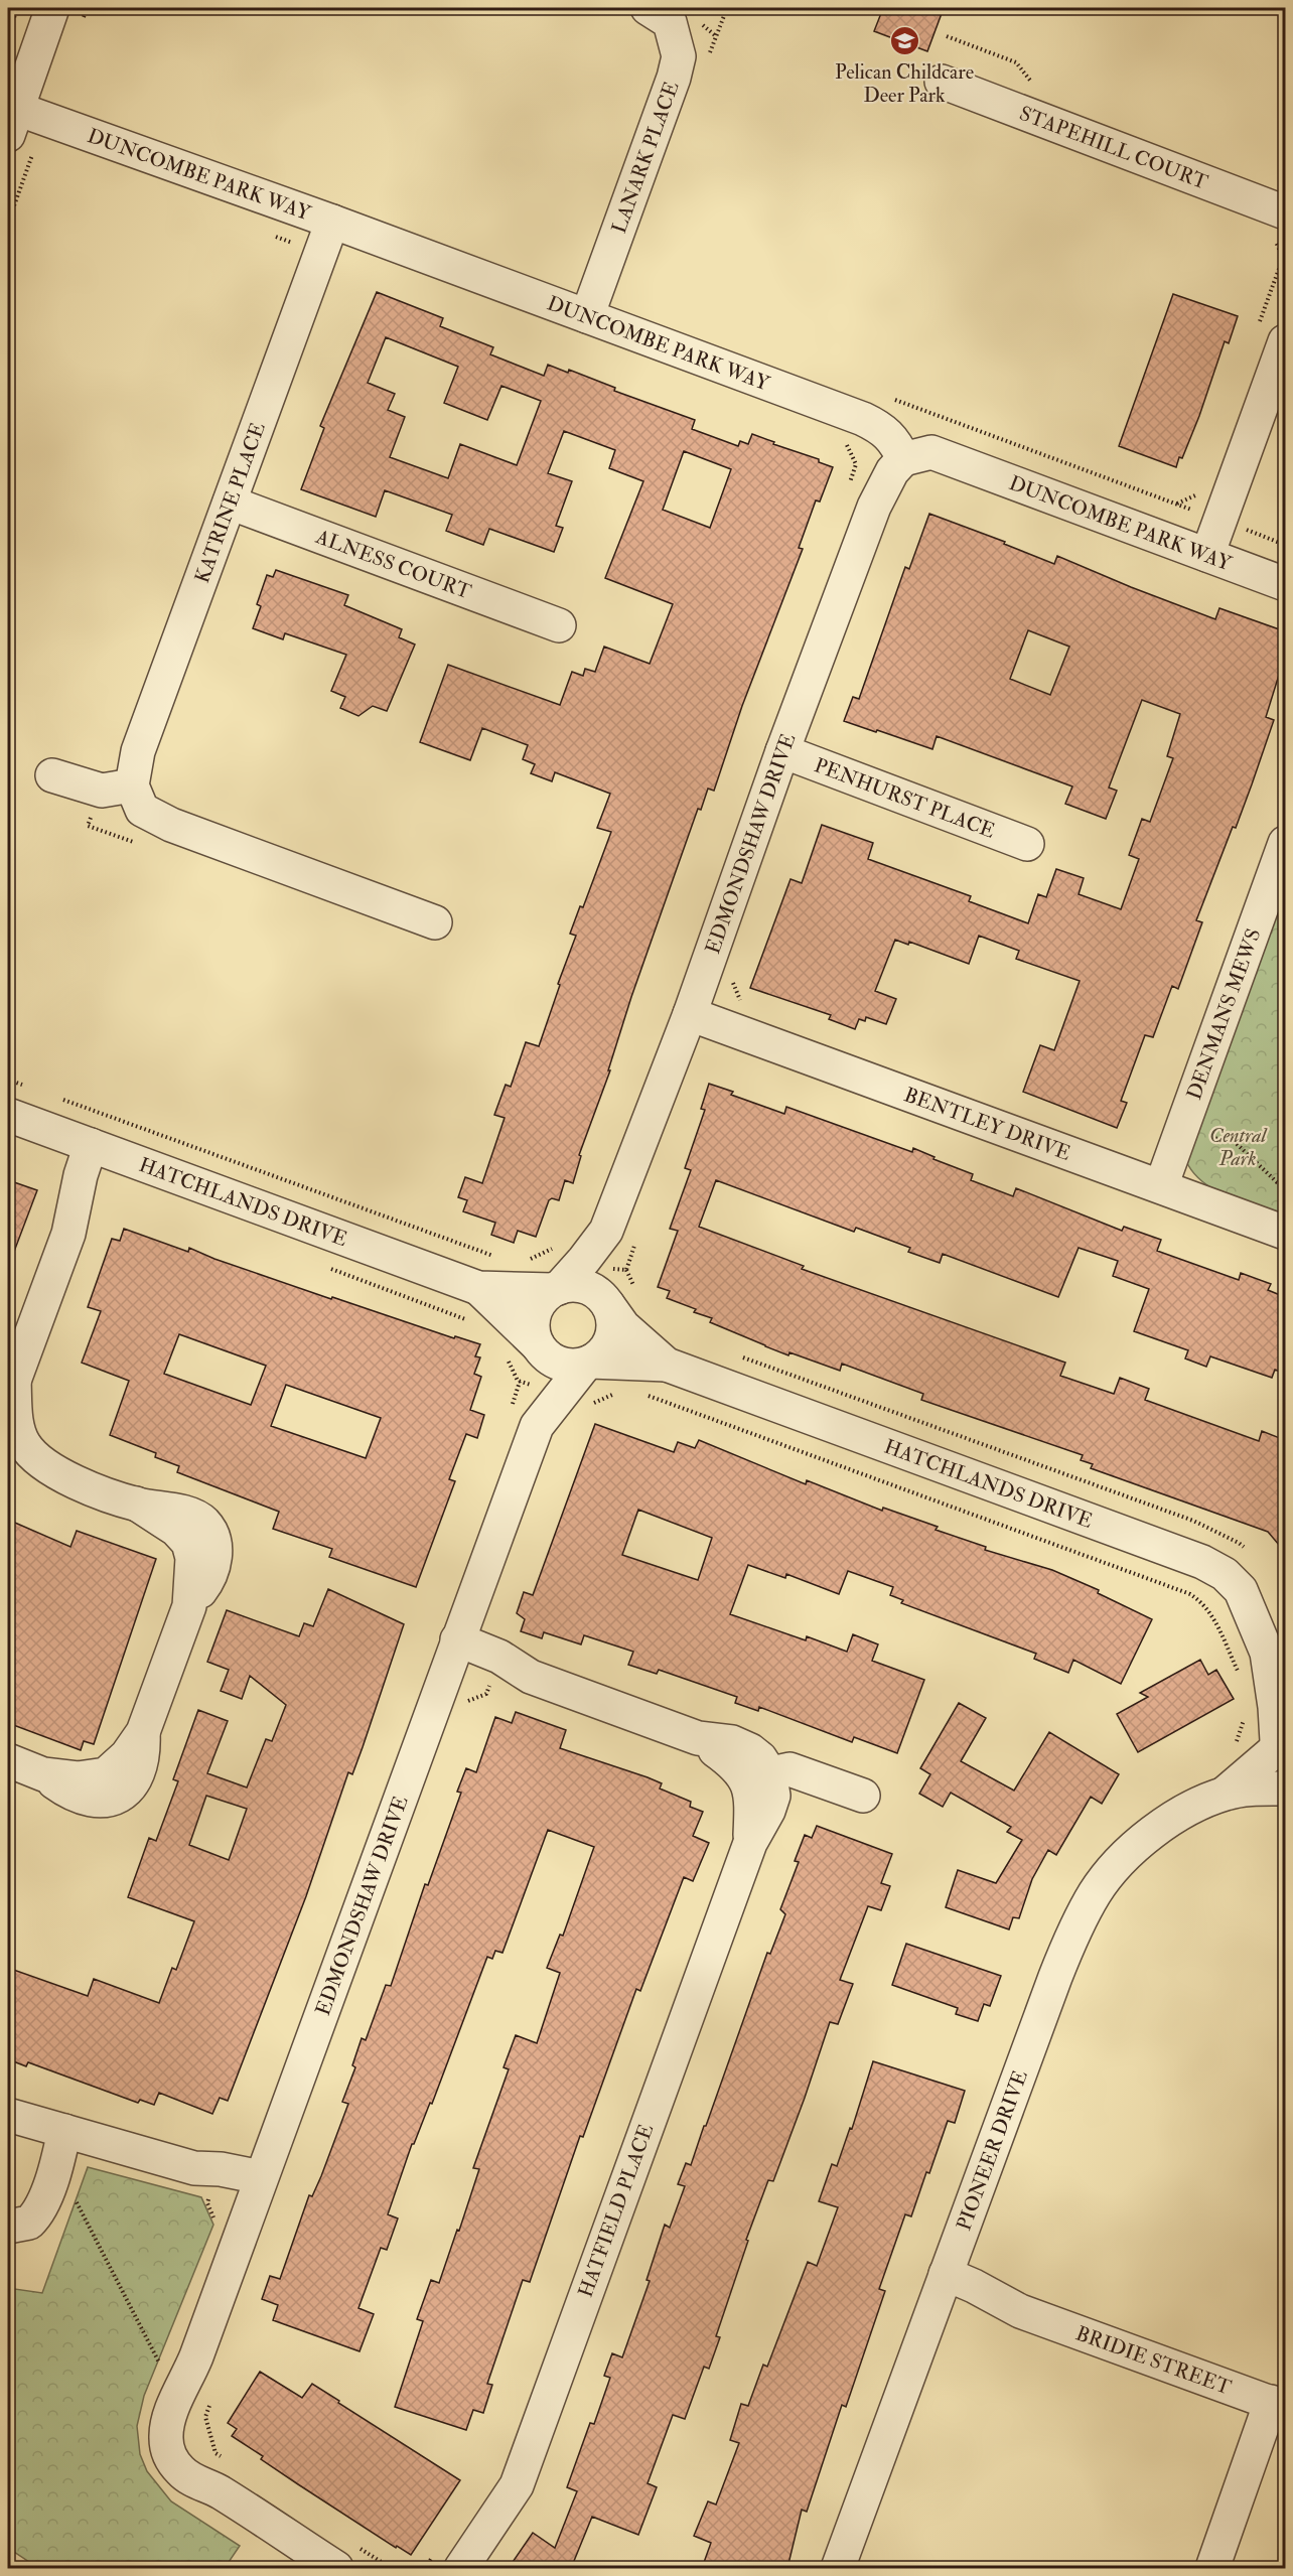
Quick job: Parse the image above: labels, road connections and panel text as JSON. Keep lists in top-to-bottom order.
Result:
{
  "streets": {
    "street": [
      "STAPEHILL COURT",
      "LANARK PLACE",
      "DUNCOMBE PARK WAY",
      "KATRINE PLACE",
      "ALNESS COURT",
      "PENHURST PLACE",
      "EDMONDSHAW DRIVE",
      "DENMANS MEWS",
      "BENTLEY DRIVE",
      "HATCHLANDS DRIVE",
      "PIONEER DRIVE",
      "HATFIELD PLACE",
      "BRIDIE STREET"
    ]
  },
  "crossings": [
    ["LANARK PLACE", "DUNCOMBE PARK WAY"],
    ["DUNCOMBE PARK WAY", "KATRINE PLACE"],
    ["DUNCOMBE PARK WAY", "EDMONDSHAW DRIVE"],
    ["KATRINE PLACE", "ALNESS COURT"],
    ["PENHURST PLACE", "EDMONDSHAW DRIVE"],
    ["EDMONDSHAW DRIVE", "BENTLEY DRIVE"],
    ["EDMONDSHAW DRIVE", "HATCHLANDS DRIVE"],
    ["DENMANS MEWS", "BENTLEY DRIVE"],
    ["HATCHLANDS DRIVE", "PIONEER DRIVE"],
    ["PIONEER DRIVE", "BRIDIE STREET"]
  ],
  "parks": ["Central Park"],
  "places": {
    "school or university": ["Pelican Childcare Deer Park"]
  }
}
